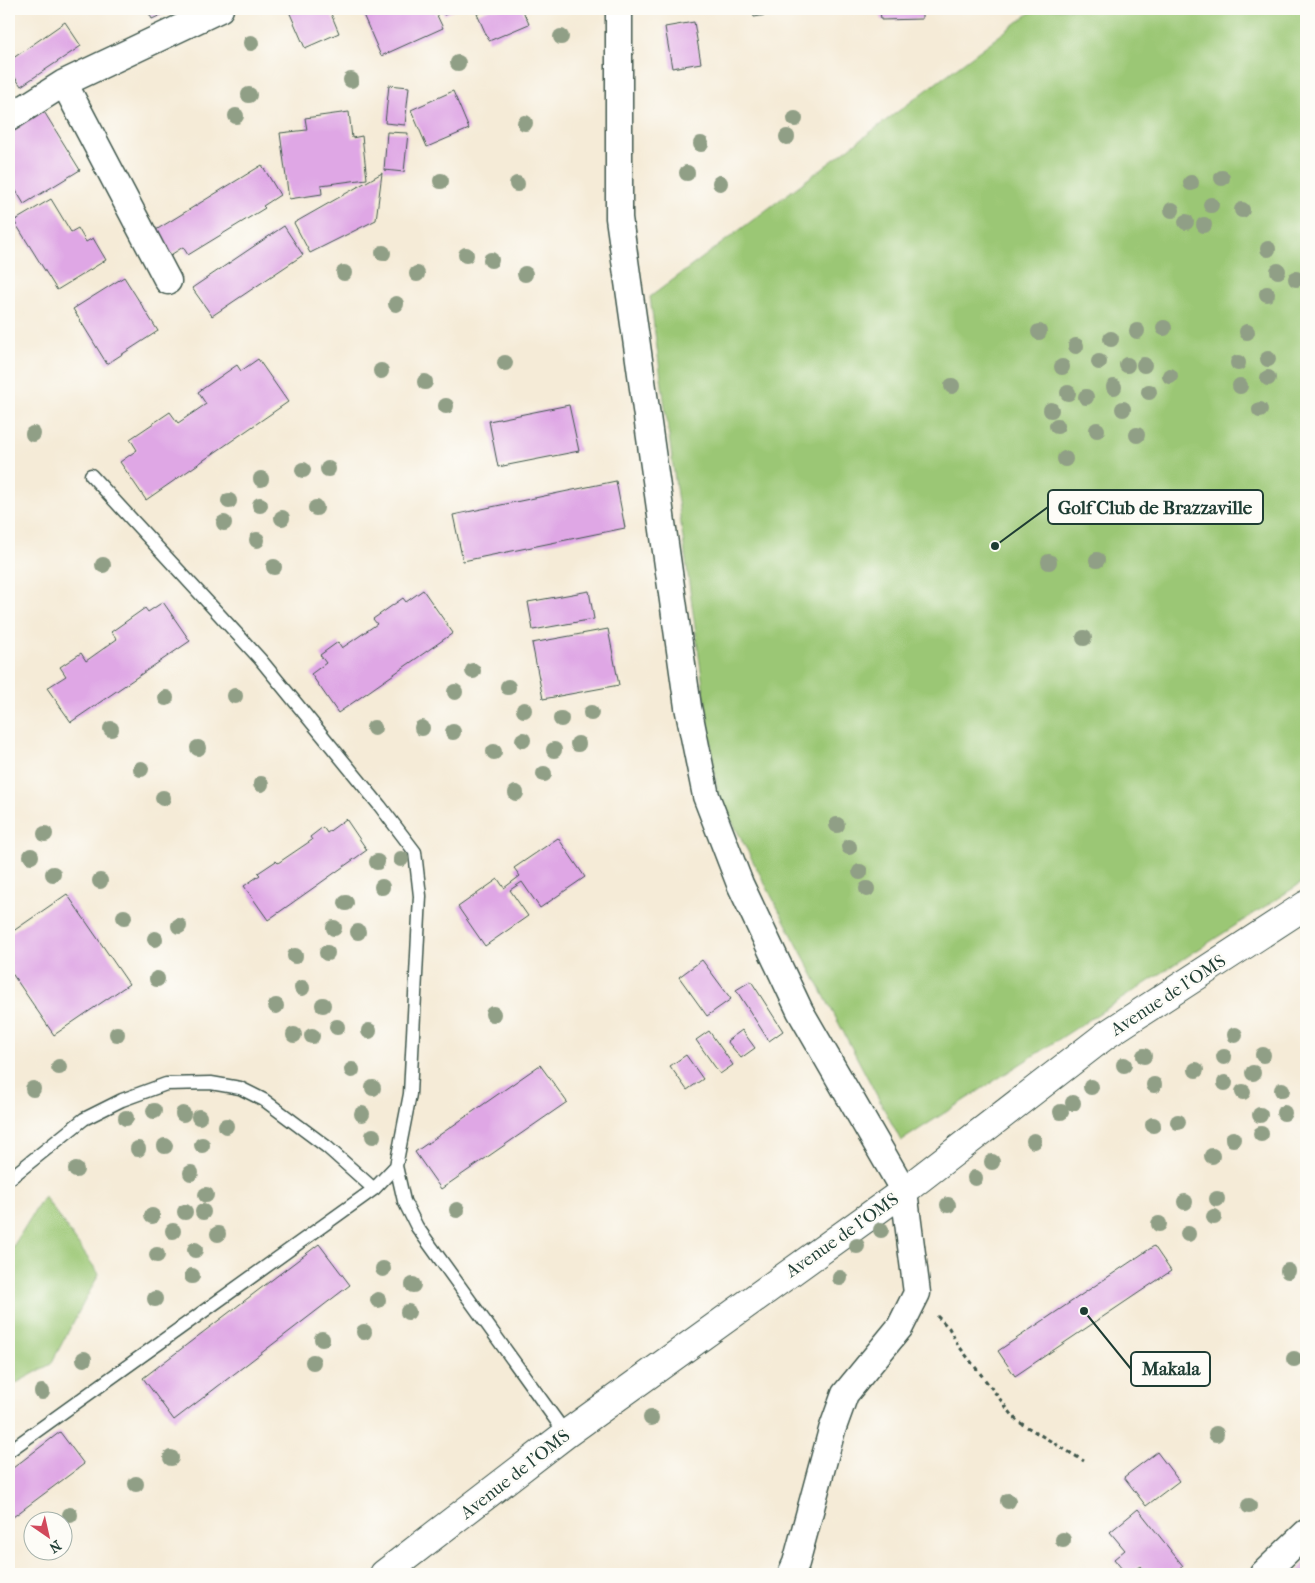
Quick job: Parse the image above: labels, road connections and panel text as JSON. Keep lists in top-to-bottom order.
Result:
{
  "streets": {
    "street": ["Avenue de l'OMS"]
  },
  "places": ["Golf Club de Brazzaville", "Makala"],
  "north": "bottom right"
}
